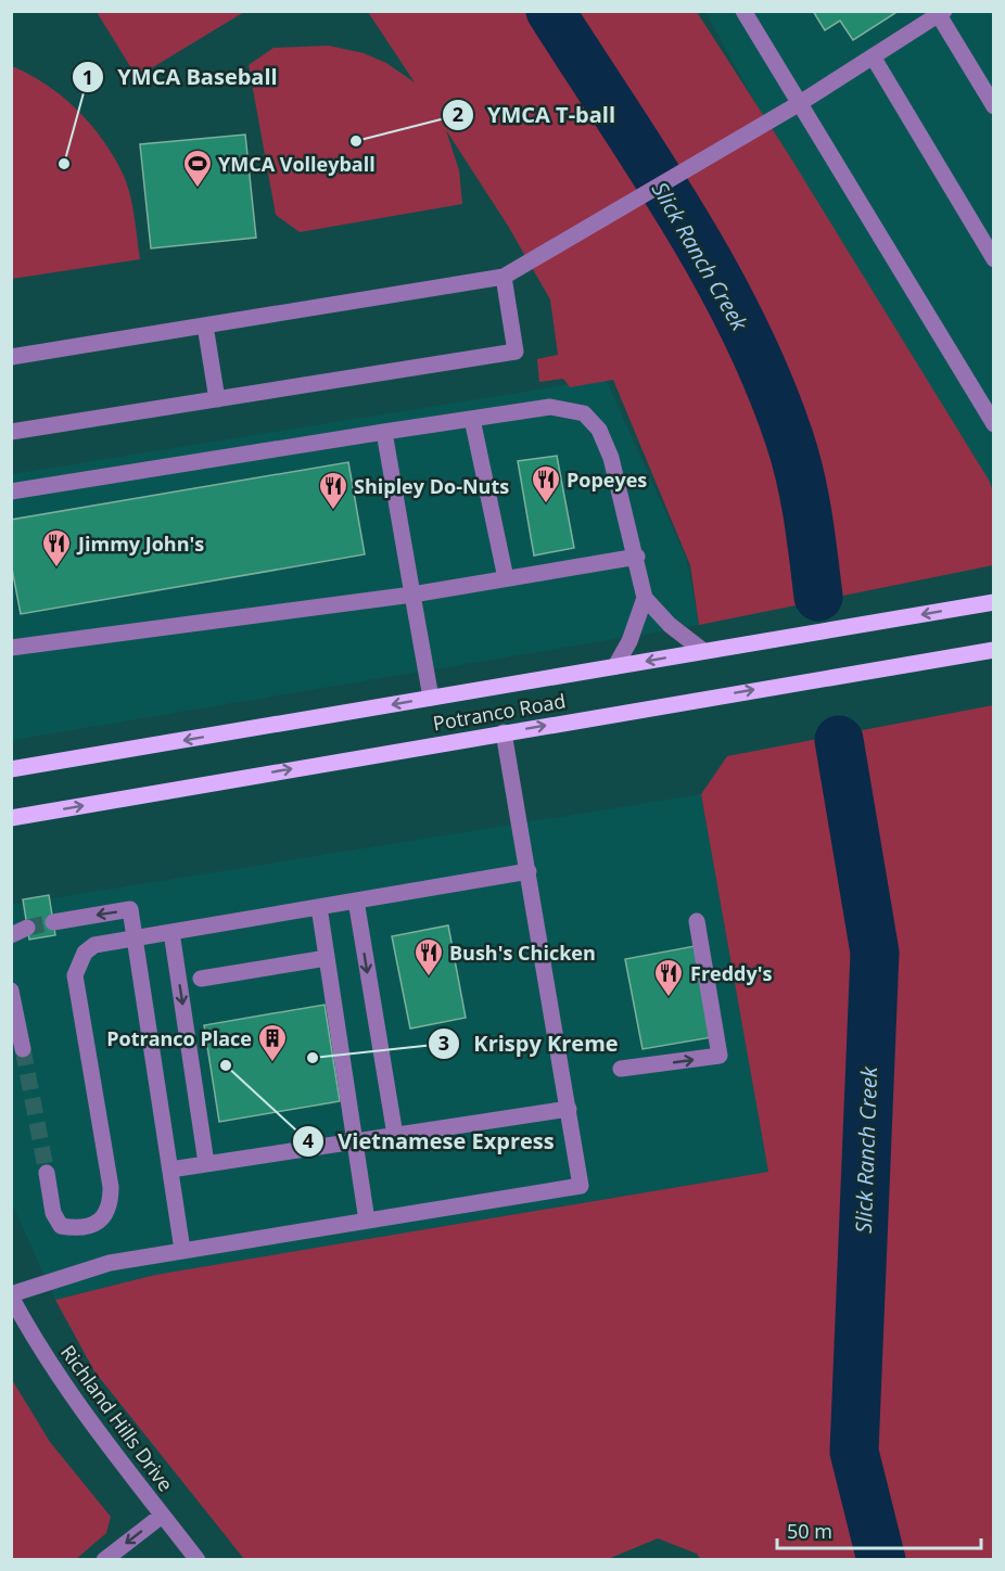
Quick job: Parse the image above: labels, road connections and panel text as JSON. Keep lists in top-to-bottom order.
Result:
{
  "streets": {
    "main road": ["Potranco Road"],
    "street": ["Richland Hills Drive"]
  },
  "water": ["Slick Ranch Creek"],
  "places": {
    "other": [
      "YMCA T-ball",
      "YMCA Baseball",
      "Krispy Kreme",
      "Vietnamese Express"
    ],
    "sports": ["YMCA Volleyball"],
    "restaurant": [
      "Popeyes",
      "Shipley Do-Nuts",
      "Jimmy John's",
      "Bush's Chicken",
      "Freddy's"
    ],
    "building": ["Potranco Place"]
  },
  "scale_bar": "50 m"
}
